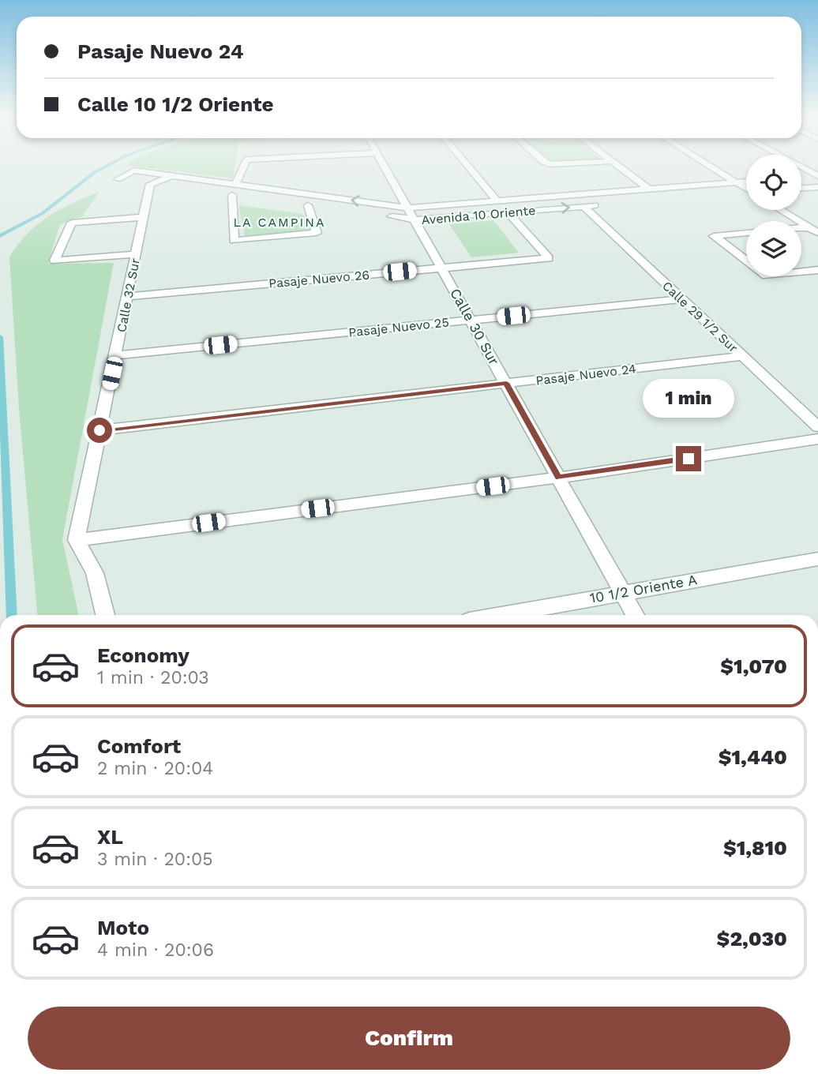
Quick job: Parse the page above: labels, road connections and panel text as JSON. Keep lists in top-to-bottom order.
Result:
{
  "streets": {
    "street": [
      "Avenida 10 Oriente",
      "Pasaje Nuevo 26",
      "Calle 32 Sur",
      "Calle 29 1/2 Sur",
      "Pasaje Nuevo 25",
      "Calle 30 Sur",
      "Pasaje Nuevo 24",
      "10 1/2 Oriente A"
    ]
  },
  "crossings": [
    ["Avenida 10 Oriente", "Pasaje Nuevo 26"],
    ["Avenida 10 Oriente", "Calle 32 Sur"],
    ["Avenida 10 Oriente", "Calle 29 1/2 Sur"],
    ["Avenida 10 Oriente", "Calle 30 Sur"],
    ["Pasaje Nuevo 26", "Calle 32 Sur"],
    ["Pasaje Nuevo 26", "Calle 30 Sur"],
    ["Calle 32 Sur", "Pasaje Nuevo 25"],
    ["Calle 32 Sur", "Pasaje Nuevo 24"],
    ["Calle 29 1/2 Sur", "Pasaje Nuevo 25"],
    ["Calle 29 1/2 Sur", "Pasaje Nuevo 24"],
    ["Pasaje Nuevo 25", "Calle 30 Sur"],
    ["Calle 30 Sur", "Pasaje Nuevo 24"],
    ["Calle 30 Sur", "10 1/2 Oriente A"]
  ],
  "districts": ["LA CAMPINA"],
  "page": {
    "banner": ["Pasaje Nuevo 24", "Calle 10 1/2 Oriente"],
    "bubble": "1 min",
    "list": [
      {
        "name": "Economy",
        "note": "1 min · 20:03",
        "value": "$1,070"
      },
      {
        "name": "Comfort",
        "note": "2 min · 20:04",
        "value": "$1,440"
      },
      {
        "name": "XL",
        "note": "3 min · 20:05",
        "value": "$1,810"
      },
      {
        "name": "Moto",
        "note": "4 min · 20:06",
        "value": "$2,030"
      }
    ],
    "buttons": "Confirm"
  }
}
